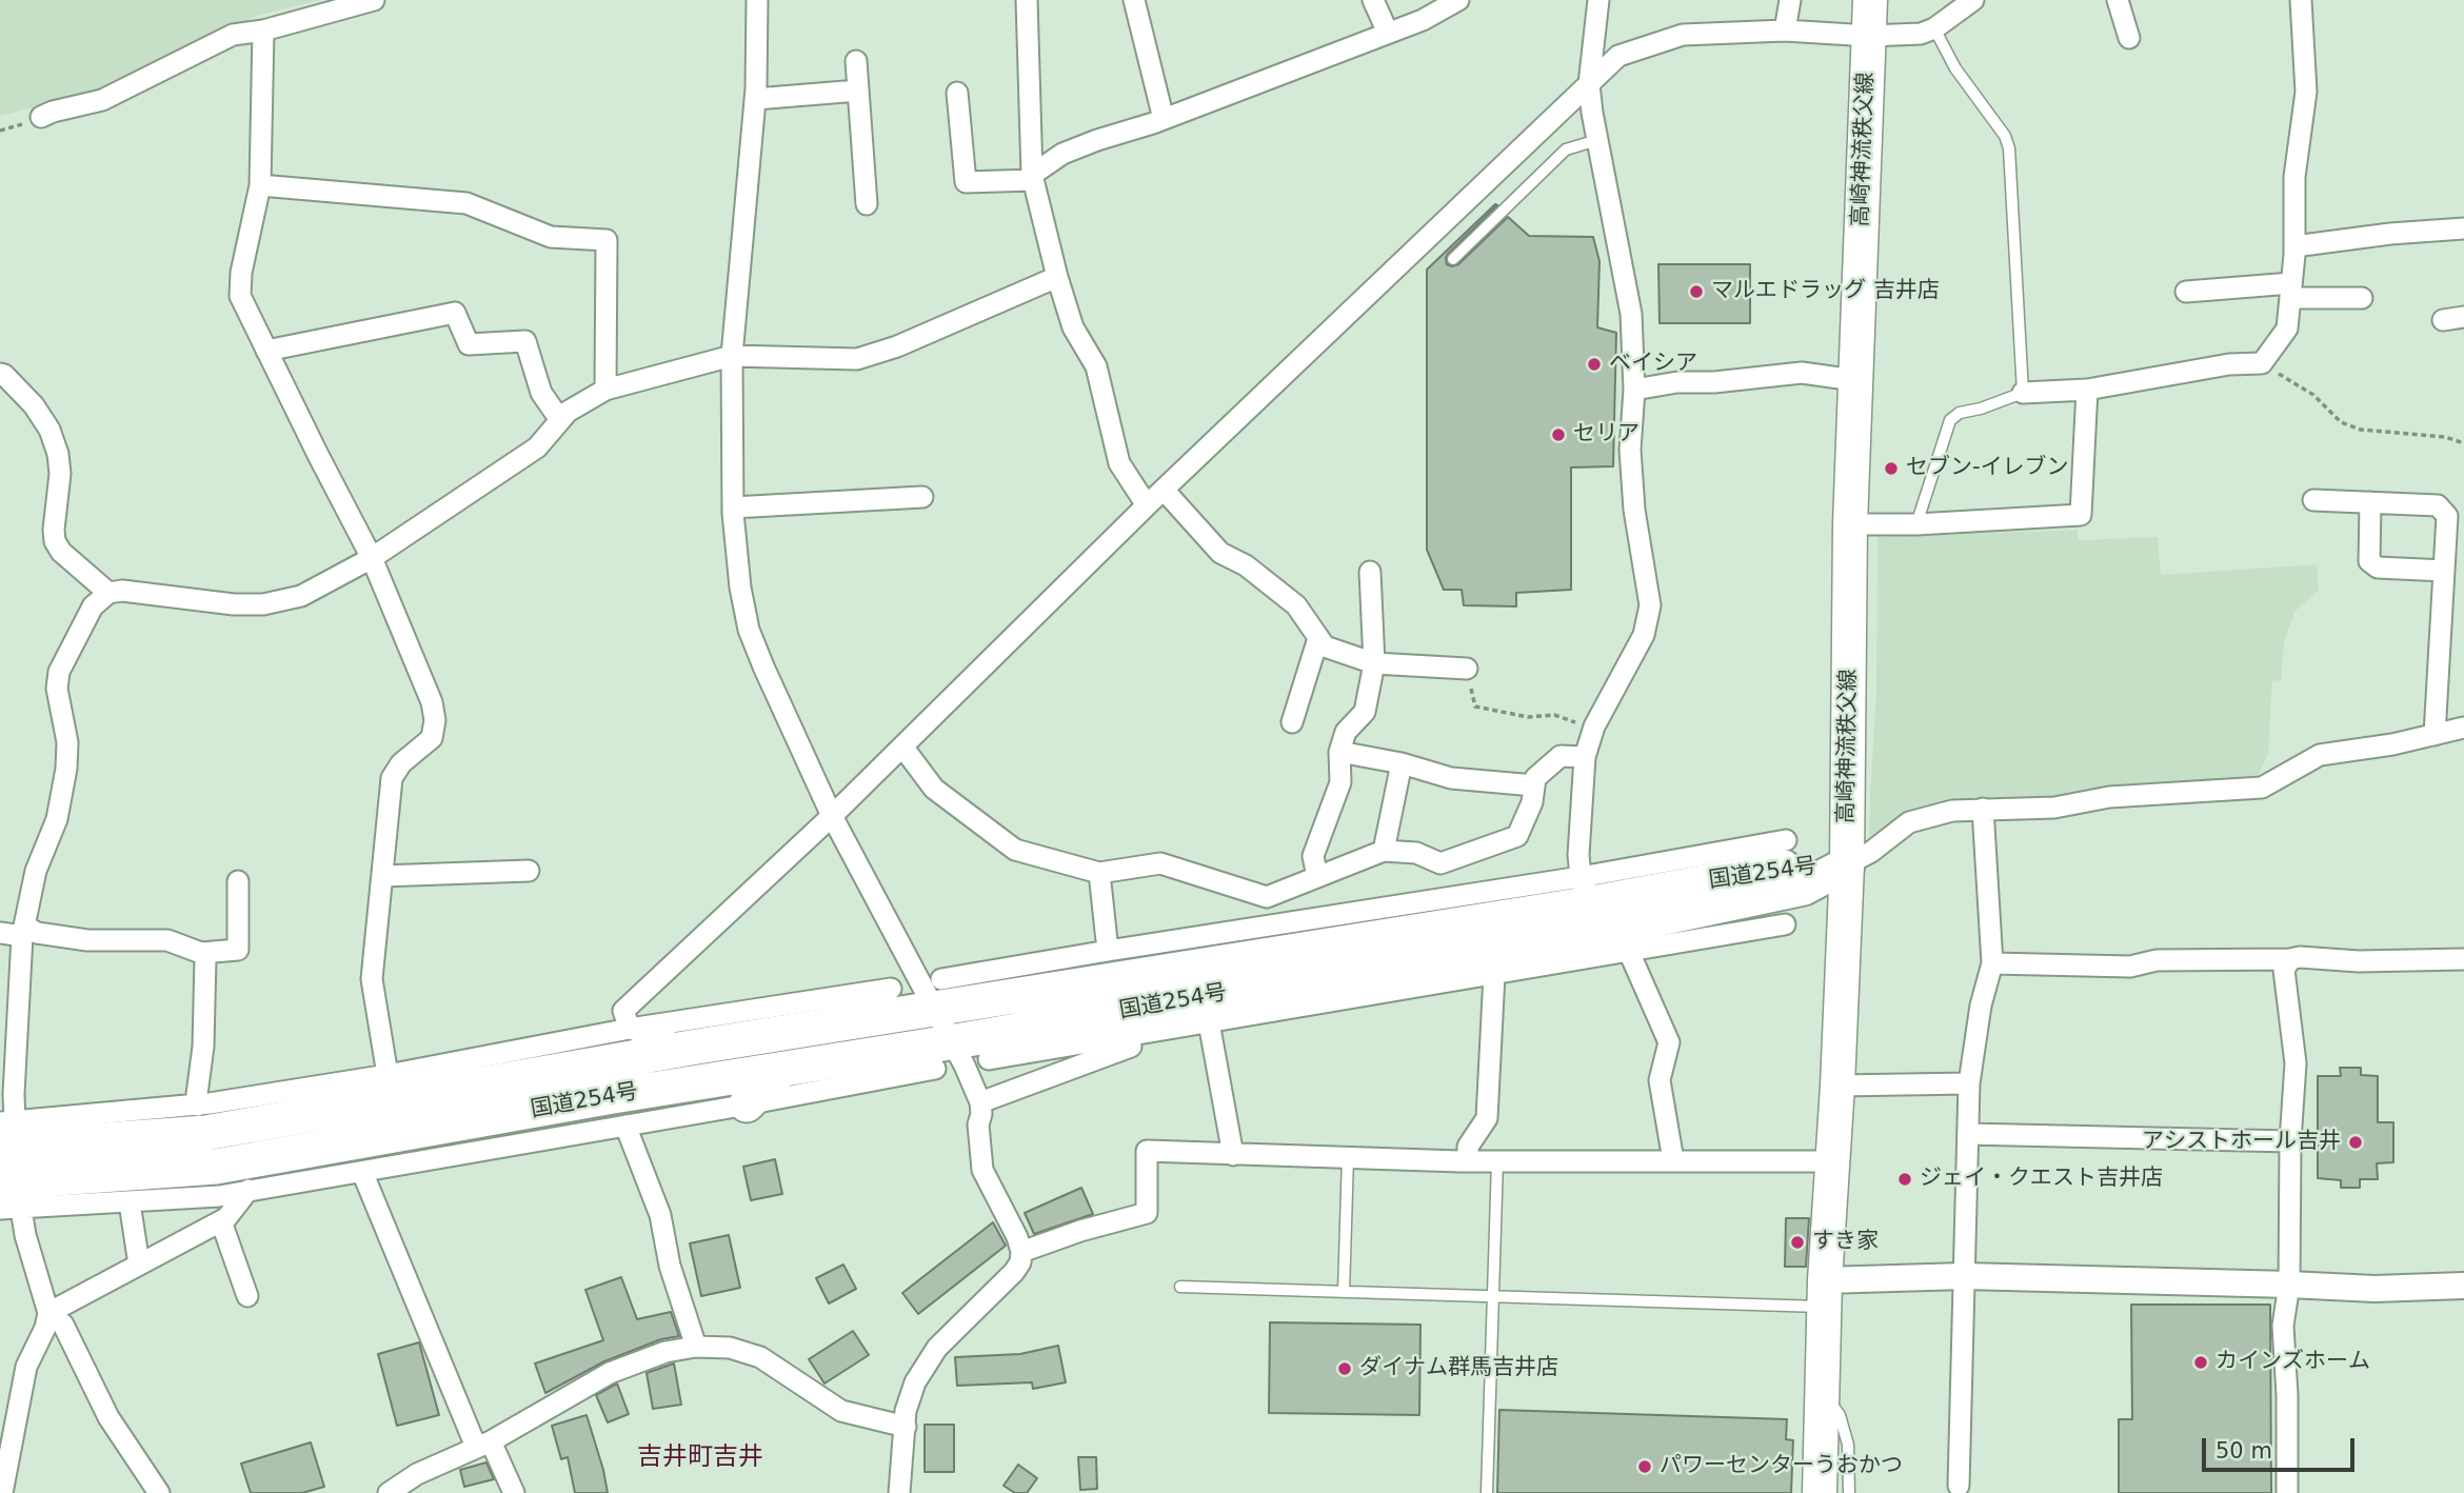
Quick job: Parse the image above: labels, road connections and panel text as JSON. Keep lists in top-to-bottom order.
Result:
{
  "streets": {
    "highway": ["国道254号"],
    "main road": ["高崎神流秩父線"]
  },
  "crossings": [
    ["高崎神流秩父線", "国道254号"]
  ],
  "districts": ["吉井町吉井"],
  "places": [
    "マルエドラッグ 吉井店",
    "ベイシア",
    "セリア",
    "セブン-イレブン",
    "アシストホール吉井",
    "ジェイ・クエスト吉井店",
    "すき家",
    "カインズホーム",
    "ダイナム群馬吉井店",
    "パワーセンターうおかつ"
  ],
  "scale_bar": "50 m"
}
